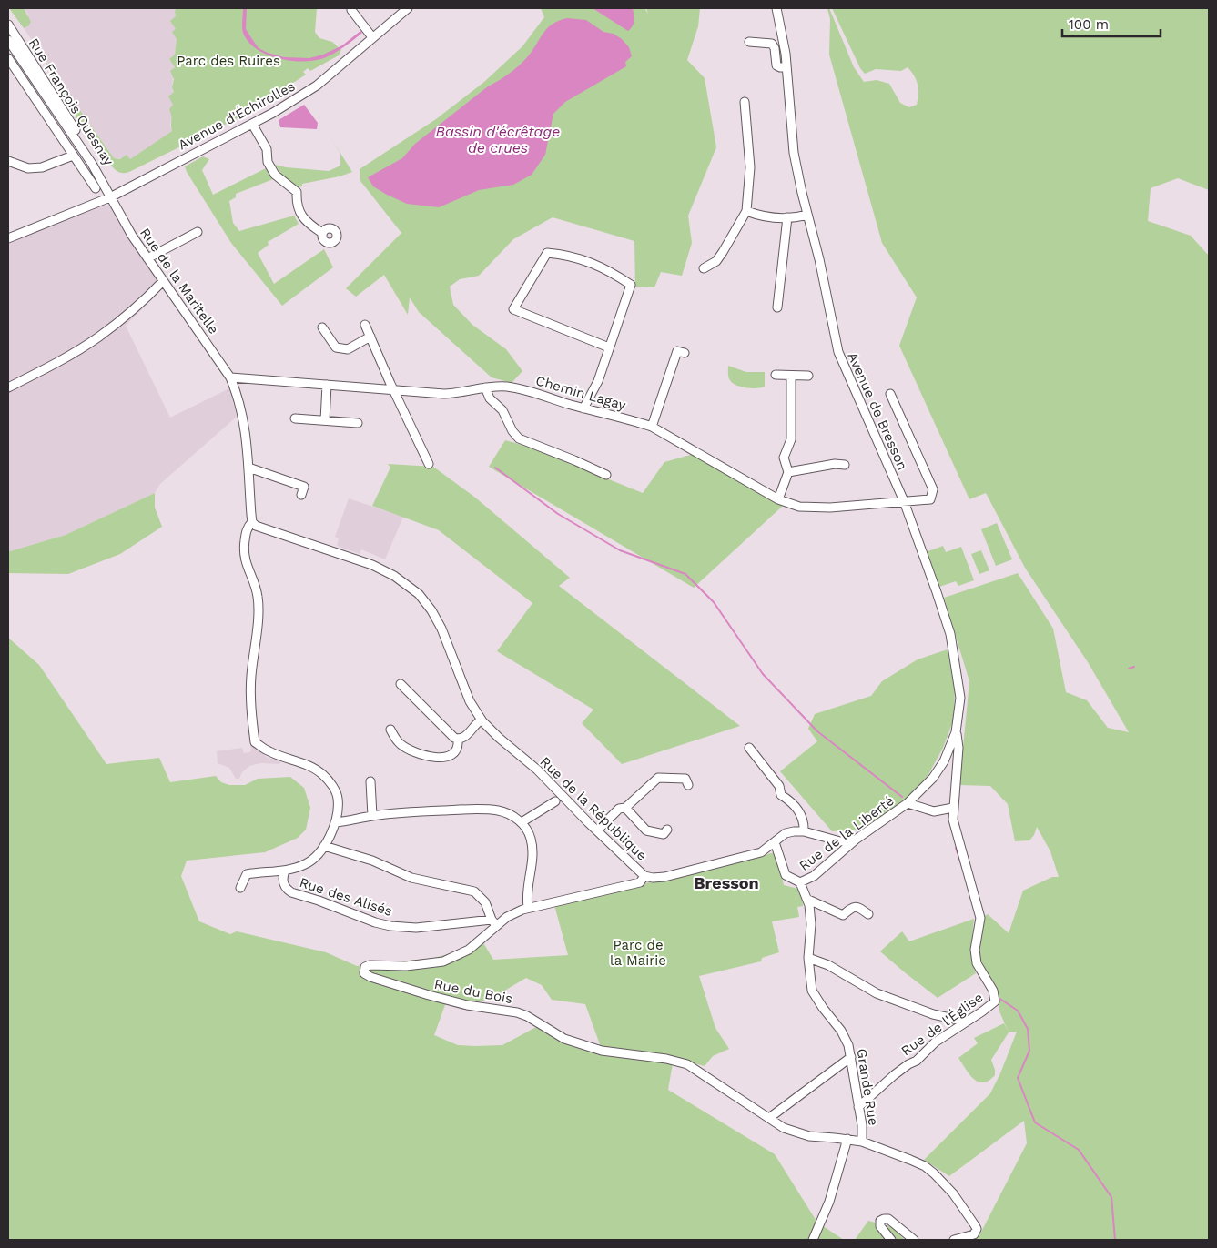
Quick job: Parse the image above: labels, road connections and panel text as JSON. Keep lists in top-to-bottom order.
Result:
{
  "streets": {
    "street": [
      "Rue François Quesnay",
      "Avenue d'Échirolles",
      "Rue de la Maritelle",
      "Chemin Lagay",
      "Avenue de Bresson",
      "Rue de la République",
      "Rue de la Liberté",
      "Rue des Alisés",
      "Rue du Bois",
      "Rue de l'Église",
      "Grande Rue"
    ]
  },
  "crossings": [
    ["Rue François Quesnay", "Avenue d'Échirolles"],
    ["Rue François Quesnay", "Rue de la Maritelle"],
    ["Avenue d'Échirolles", "Rue de la Maritelle"],
    ["Rue de la Maritelle", "Chemin Lagay"],
    ["Chemin Lagay", "Avenue de Bresson"],
    ["Avenue de Bresson", "Rue de la Liberté"],
    ["Avenue de Bresson", "Rue de l'Église"],
    ["Rue de la République", "Rue de la Liberté"],
    ["Rue de la République", "Rue du Bois"],
    ["Rue de la République", "Grande Rue"],
    ["Rue de la Liberté", "Grande Rue"],
    ["Rue des Alisés", "Rue du Bois"],
    ["Rue du Bois", "Grande Rue"],
    ["Rue de l'Église", "Grande Rue"]
  ],
  "districts": ["Bresson"],
  "water": ["Bassin d'écrêtage de crues"],
  "parks": ["Parc des Ruires", "Parc de la Mairie"],
  "scale_bar": "100 m"
}
